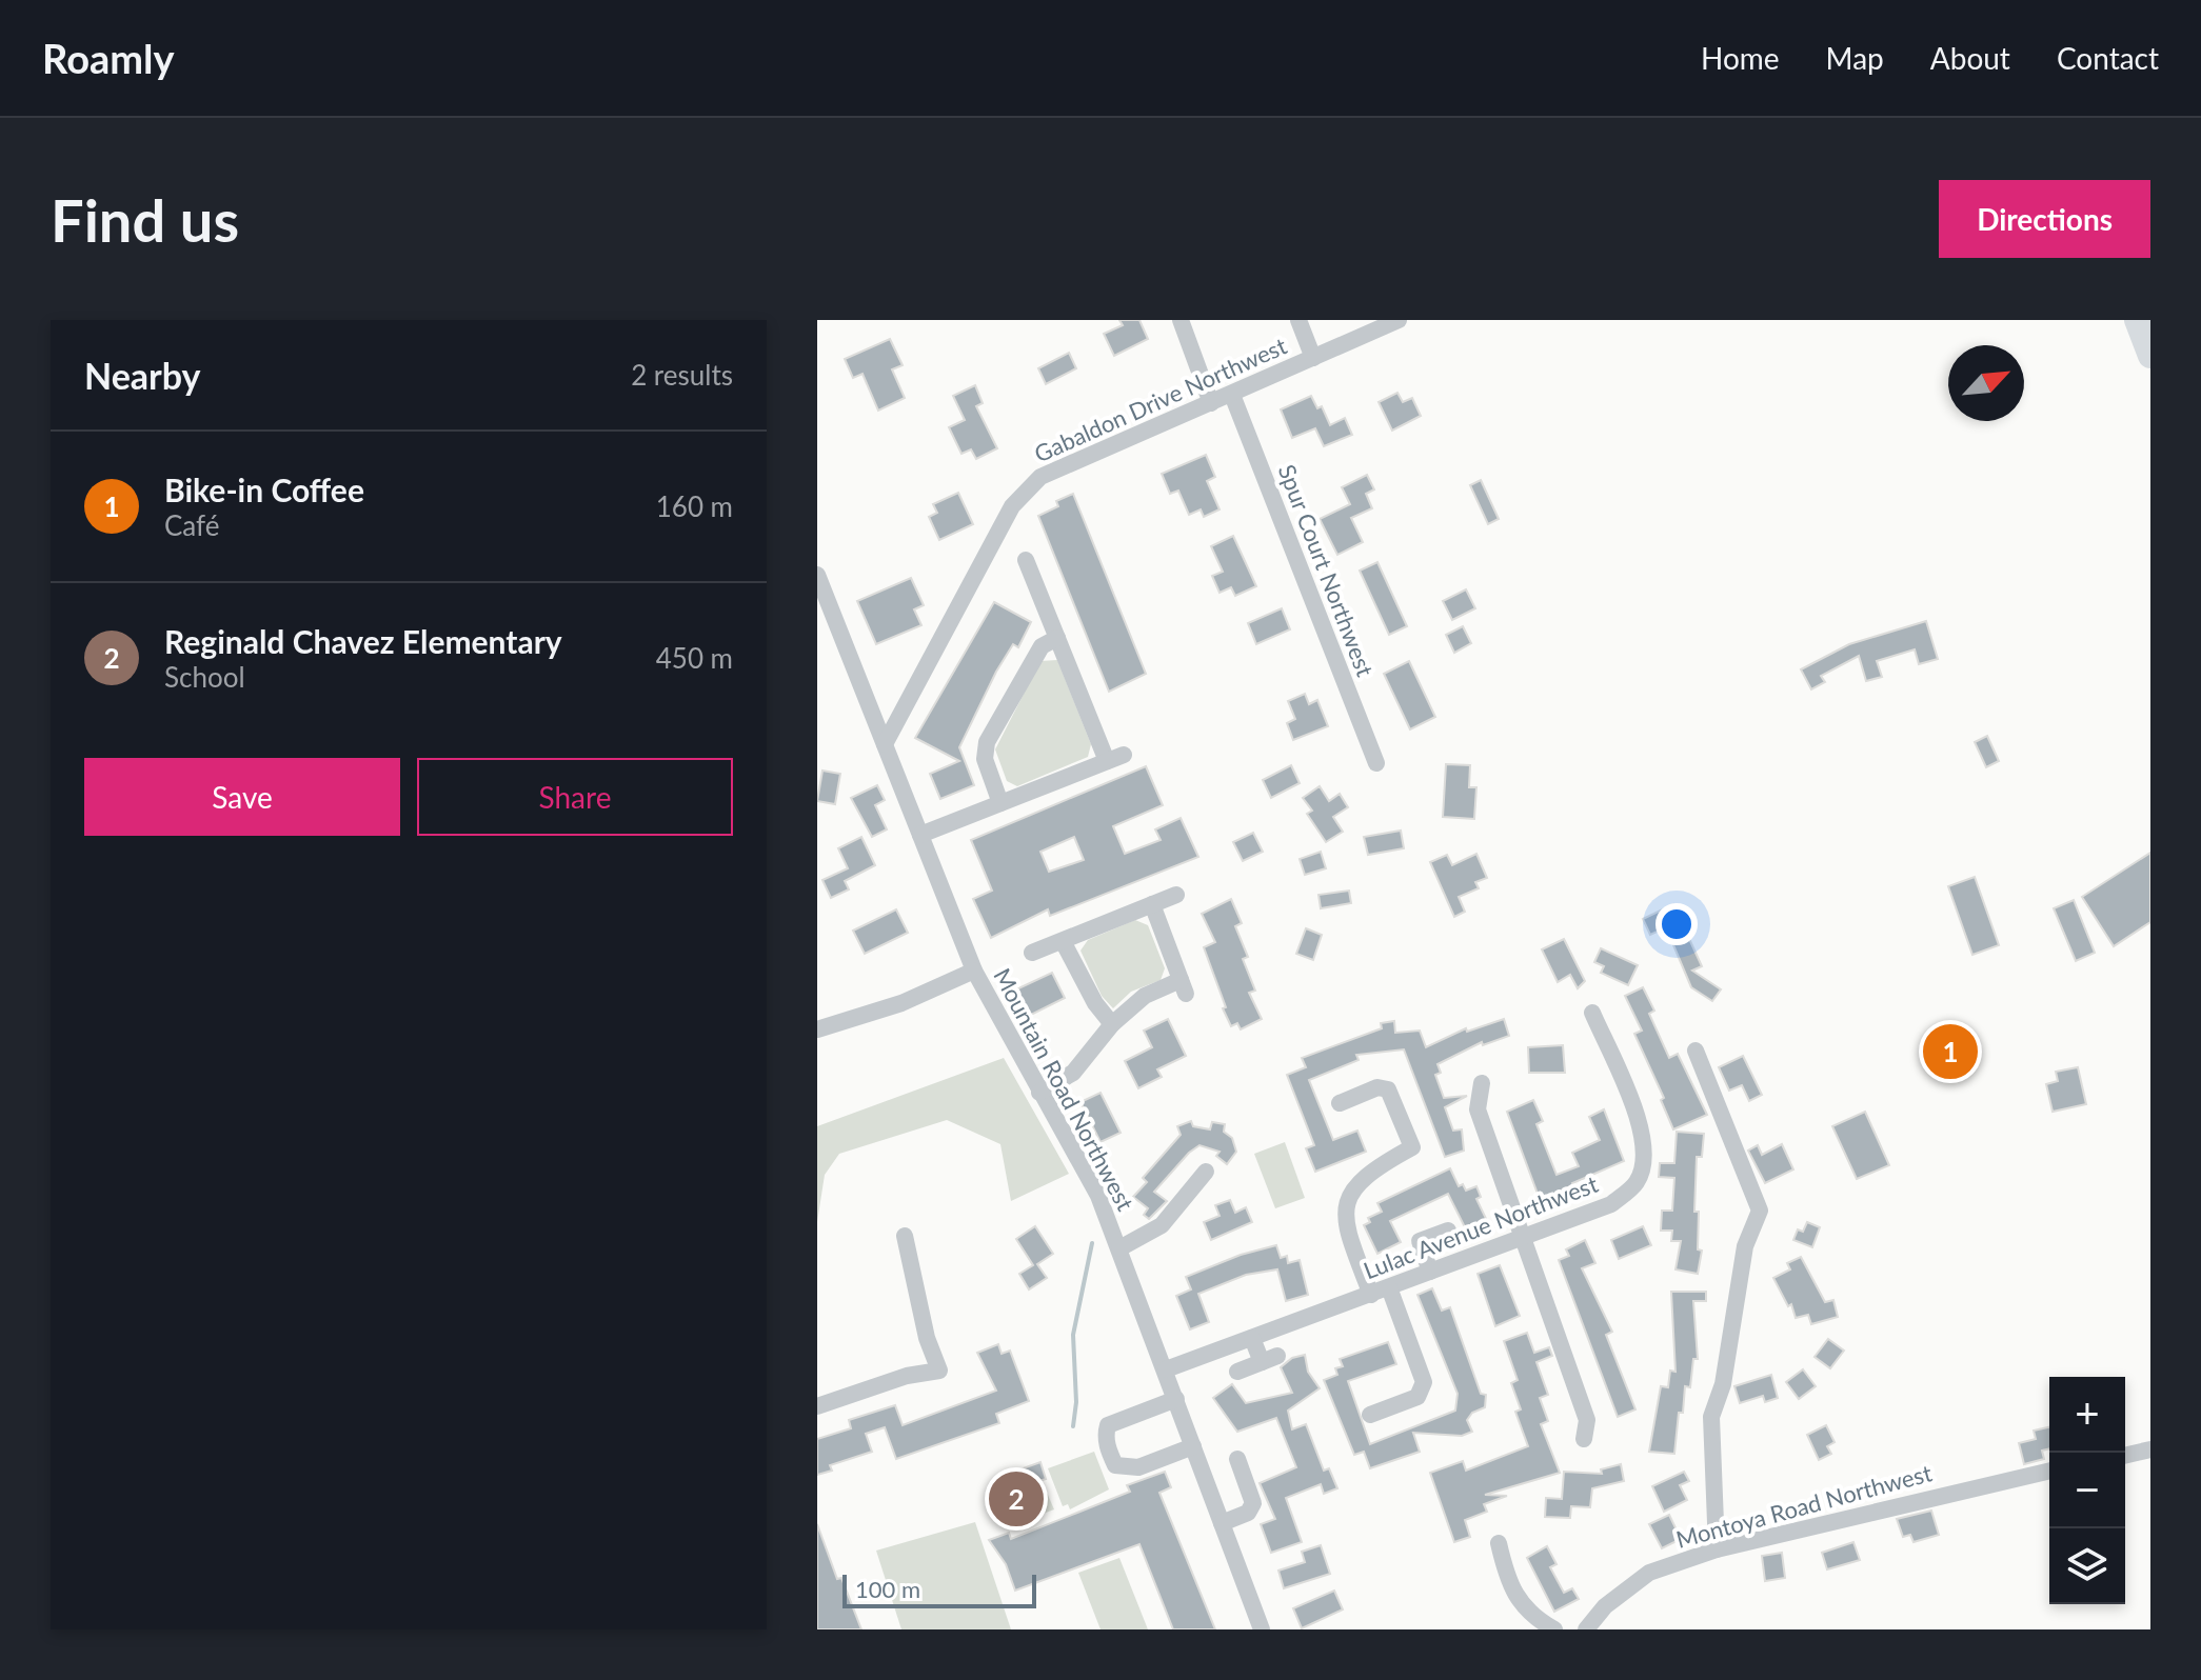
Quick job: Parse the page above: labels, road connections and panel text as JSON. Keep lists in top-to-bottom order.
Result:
{
  "streets": {
    "street": [
      "Gabaldon Drive Northwest",
      "Spur Court Northwest",
      "Mountain Road Northwest",
      "Lulac Avenue Northwest",
      "Montoya Road Northwest"
    ]
  },
  "crossings": [
    ["Gabaldon Drive Northwest", "Spur Court Northwest"],
    ["Gabaldon Drive Northwest", "Mountain Road Northwest"],
    ["Mountain Road Northwest", "Lulac Avenue Northwest"]
  ],
  "scale_bar": "100 m",
  "north": "top right",
  "page": {
    "header": "Roamly",
    "nav": [
      "Home",
      "Map",
      "About",
      "Contact"
    ],
    "buttons": [
      "Directions",
      ["Save", "Share"]
    ],
    "title": "Find us",
    "heading": ["Nearby", "2 results"],
    "list": [
      {
        "mark": "1",
        "name": "Bike-in Coffee",
        "note": "Café",
        "value": "160 m"
      },
      {
        "mark": "2",
        "name": "Reginald Chavez Elementary",
        "note": "School",
        "value": "450 m"
      }
    ],
    "pins": ["1", "2"],
    "map_buttons": ["+", "−"],
    "scale": "100 m"
  }
}
